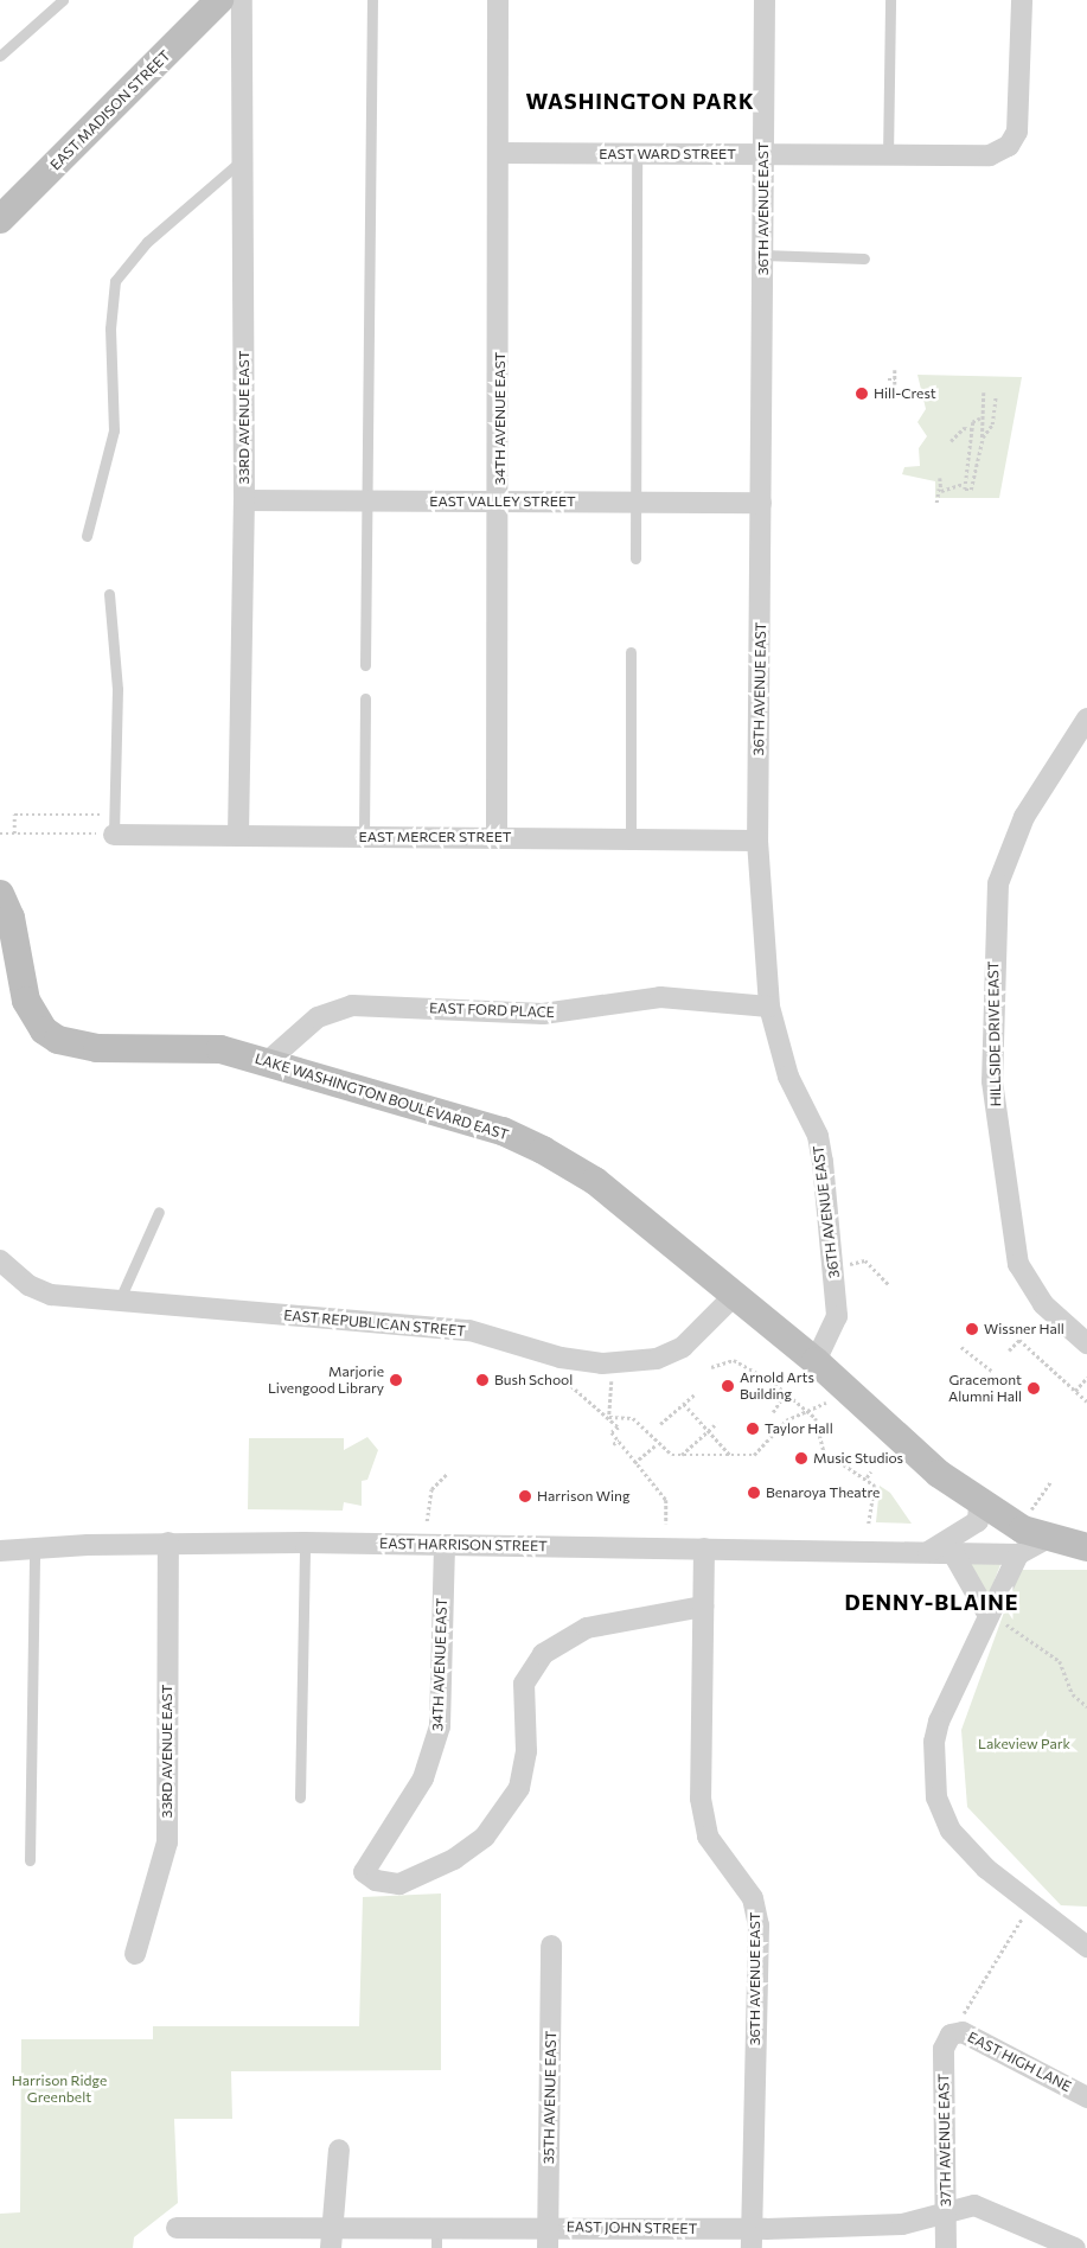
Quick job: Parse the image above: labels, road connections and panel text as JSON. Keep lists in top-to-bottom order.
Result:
{
  "streets": {
    "main road": ["EAST MADISON STREET", "LAKE WASHINGTON BOULEVARD EAST"],
    "street": [
      "EAST WARD STREET",
      "36TH AVENUE EAST",
      "33RD AVENUE EAST",
      "34TH AVENUE EAST",
      "EAST VALLEY STREET",
      "EAST MERCER STREET",
      "EAST FORD PLACE",
      "HILLSIDE DRIVE EAST",
      "EAST REPUBLICAN STREET",
      "EAST HARRISON STREET",
      "EAST HIGH LANE",
      "35TH AVENUE EAST",
      "37TH AVENUE EAST",
      "EAST JOHN STREET"
    ]
  },
  "crossings": [
    ["EAST WARD STREET", "36TH AVENUE EAST"],
    ["EAST WARD STREET", "34TH AVENUE EAST"],
    ["36TH AVENUE EAST", "34TH AVENUE EAST"],
    ["36TH AVENUE EAST", "EAST VALLEY STREET"],
    ["36TH AVENUE EAST", "EAST MERCER STREET"],
    ["36TH AVENUE EAST", "EAST FORD PLACE"],
    ["36TH AVENUE EAST", "LAKE WASHINGTON BOULEVARD EAST"],
    ["36TH AVENUE EAST", "EAST HARRISON STREET"],
    ["36TH AVENUE EAST", "EAST JOHN STREET"],
    ["33RD AVENUE EAST", "EAST VALLEY STREET"],
    ["33RD AVENUE EAST", "EAST MERCER STREET"],
    ["33RD AVENUE EAST", "EAST HARRISON STREET"],
    ["34TH AVENUE EAST", "EAST VALLEY STREET"],
    ["34TH AVENUE EAST", "EAST MERCER STREET"],
    ["34TH AVENUE EAST", "EAST HARRISON STREET"],
    ["EAST FORD PLACE", "LAKE WASHINGTON BOULEVARD EAST"],
    ["LAKE WASHINGTON BOULEVARD EAST", "EAST REPUBLICAN STREET"],
    ["EAST HIGH LANE", "37TH AVENUE EAST"],
    ["35TH AVENUE EAST", "EAST JOHN STREET"],
    ["37TH AVENUE EAST", "EAST JOHN STREET"]
  ],
  "districts": ["WASHINGTON PARK", "DENNY-BLAINE"],
  "parks": ["Lakeview Park", "Harrison Ridge Greenbelt"],
  "places": [
    "Hill-Crest",
    "Wissner Hall",
    "Marjorie Livengood Library",
    "Bush School",
    "Arnold Arts Building",
    "Gracemont Alumni Hall",
    "Taylor Hall",
    "Music Studios",
    "Benaroya Theatre",
    "Harrison Wing"
  ]
}
